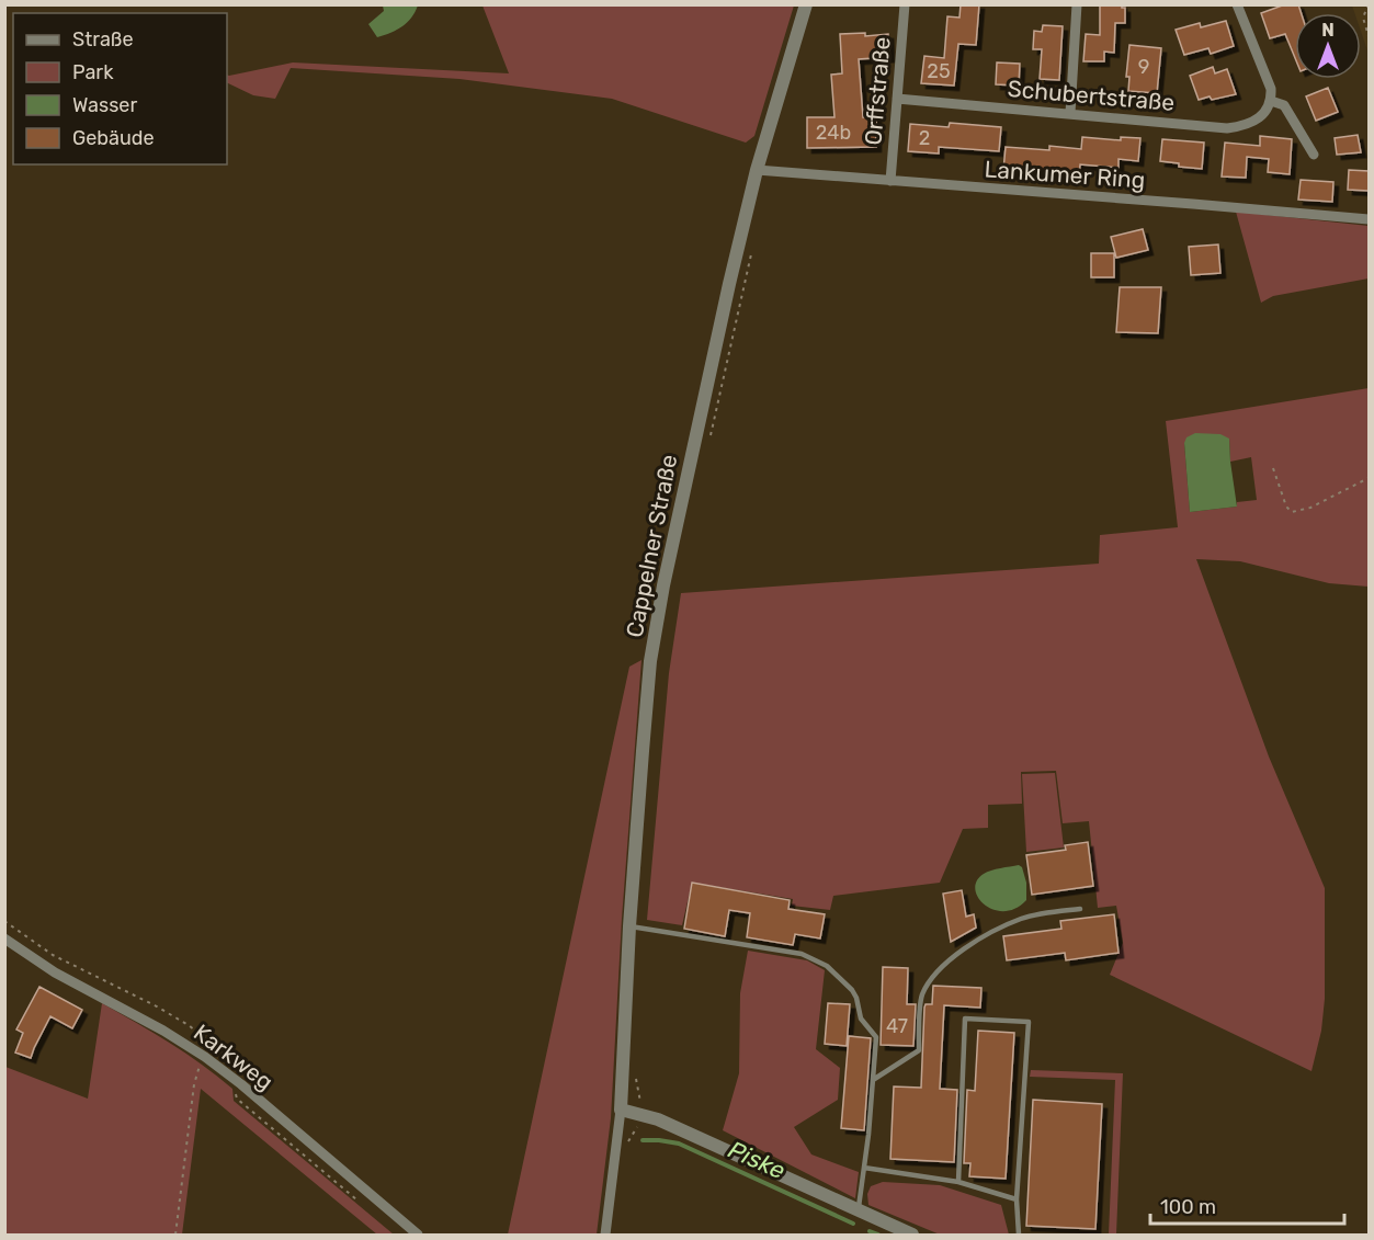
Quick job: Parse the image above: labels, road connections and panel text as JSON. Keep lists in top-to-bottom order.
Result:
{
  "streets": {
    "street": [
      "Orffstraße",
      "Schubertstraße",
      "Lankumer Ring",
      "Cappelner Straße",
      "Karkweg"
    ]
  },
  "crossings": [
    ["Orffstraße", "Schubertstraße"],
    ["Orffstraße", "Lankumer Ring"],
    ["Lankumer Ring", "Cappelner Straße"]
  ],
  "water": ["Piske"],
  "house_numbers": [
    "9",
    "25",
    "24b",
    "2",
    "47"
  ],
  "legend": [
    "Straße",
    "Park",
    "Wasser",
    "Gebäude"
  ],
  "scale_bar": "100 m",
  "north": "top"
}
